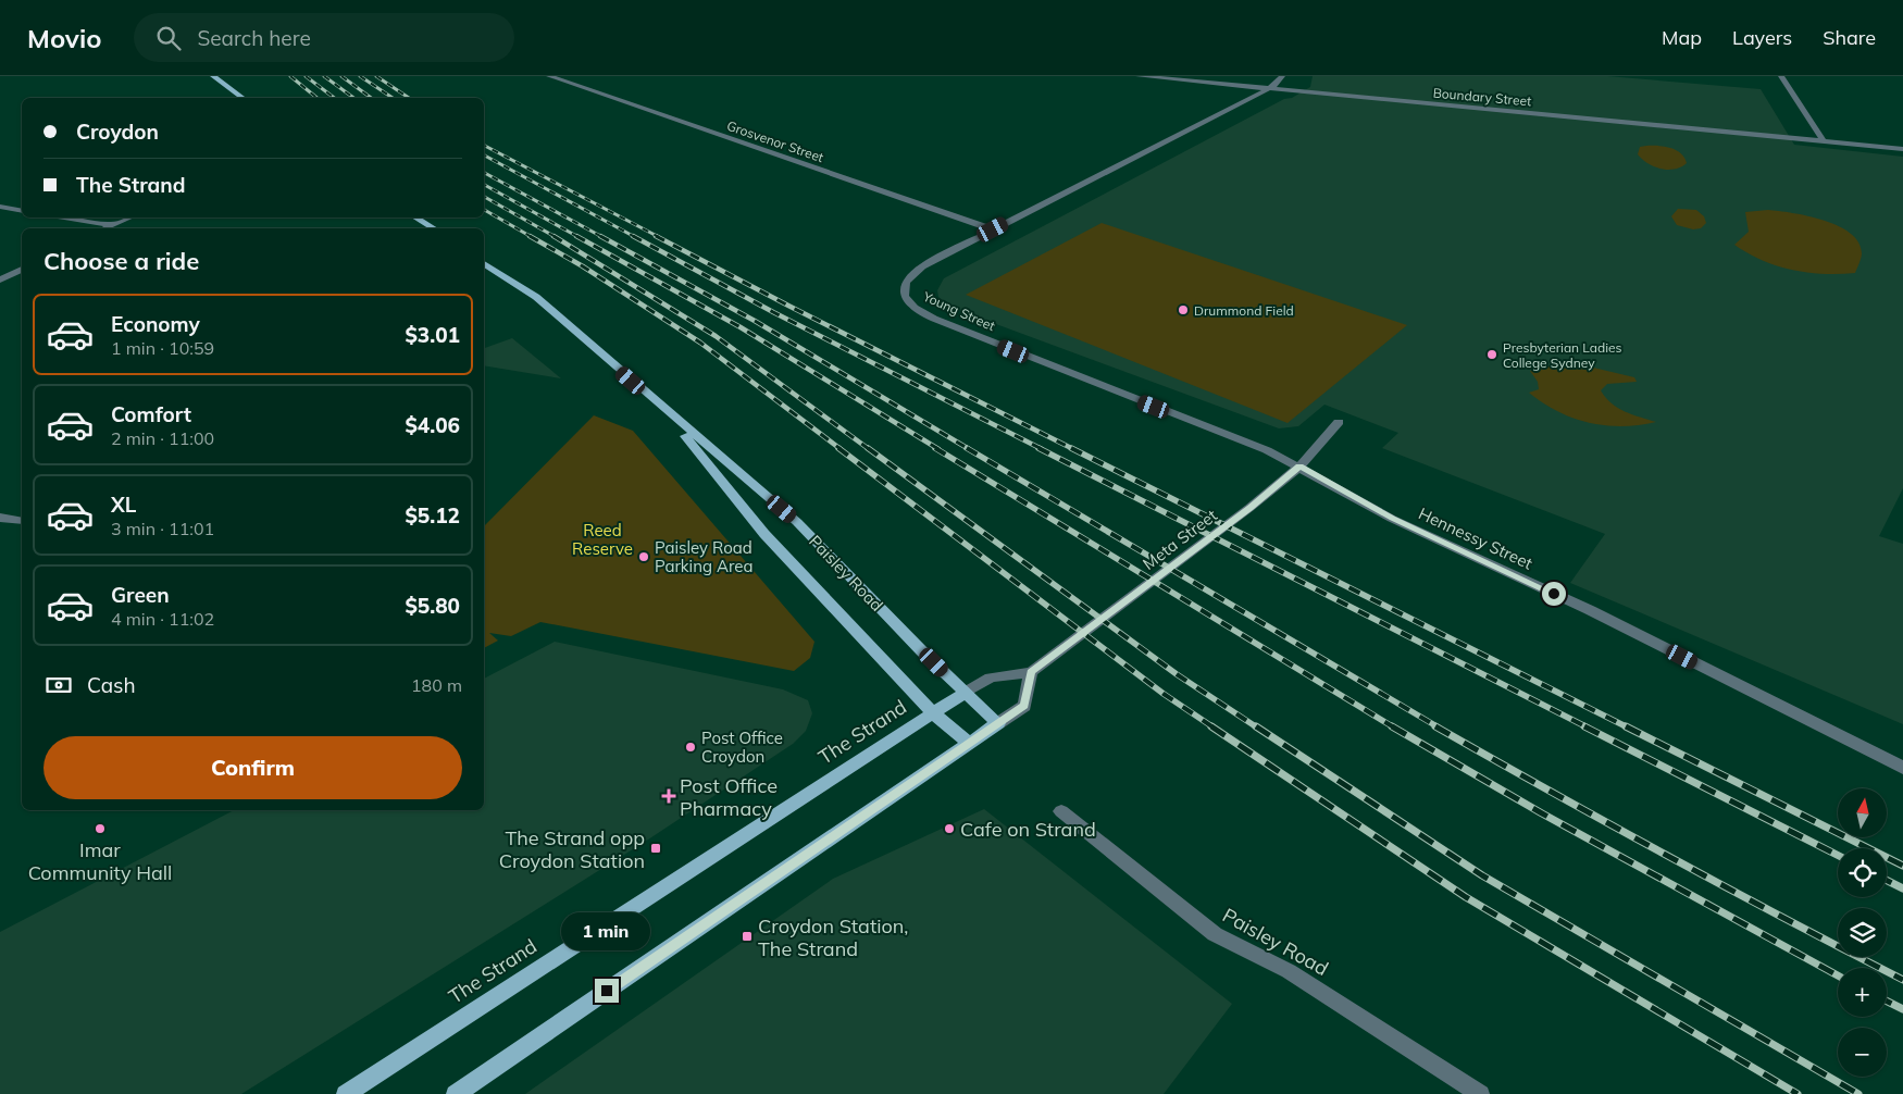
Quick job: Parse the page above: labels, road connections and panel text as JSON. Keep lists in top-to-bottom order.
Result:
{
  "streets": {
    "main road": ["Paisley Road", "The Strand"],
    "street": [
      "Boundary Street",
      "Grosvenor Street",
      "Young Street",
      "Hennessy Street",
      "Meta Street"
    ]
  },
  "crossings": [
    ["Boundary Street", "Young Street"],
    ["Grosvenor Street", "Young Street"],
    ["Young Street", "Hennessy Street"],
    ["Young Street", "Meta Street"],
    ["Hennessy Street", "Meta Street"],
    ["Meta Street", "Paisley Road"],
    ["Meta Street", "The Strand"],
    ["Paisley Road", "The Strand"]
  ],
  "parks": ["Reed Reserve"],
  "places": {
    "other": [
      "Drummond Field",
      "Presbyterian Ladies College Sydney",
      "Paisley Road Parking Area",
      "Post Office Croydon",
      "Imar Community Hall",
      "Cafe on Strand"
    ],
    "health": ["Post Office Pharmacy"],
    "transit": ["The Strand opp Croydon Station", "Croydon Station, The Strand"]
  },
  "north": "top",
  "page": {
    "header": "Movio",
    "search": "Search here",
    "nav": ["Map", "Layers", "Share"],
    "banner": ["Croydon", "The Strand"],
    "heading": "Choose a ride",
    "list": [
      {
        "name": "Economy",
        "note": "1 min · 10:59",
        "value": "$3.01"
      },
      {
        "name": "Comfort",
        "note": "2 min · 11:00",
        "value": "$4.06"
      },
      {
        "name": "XL",
        "note": "3 min · 11:01",
        "value": "$5.12"
      },
      {
        "name": "Green",
        "note": "4 min · 11:02",
        "value": "$5.80"
      }
    ],
    "pay": ["Cash", "180 m"],
    "buttons": "Confirm",
    "map_buttons": ["+", "−"],
    "bubble": "1 min"
  }
}
